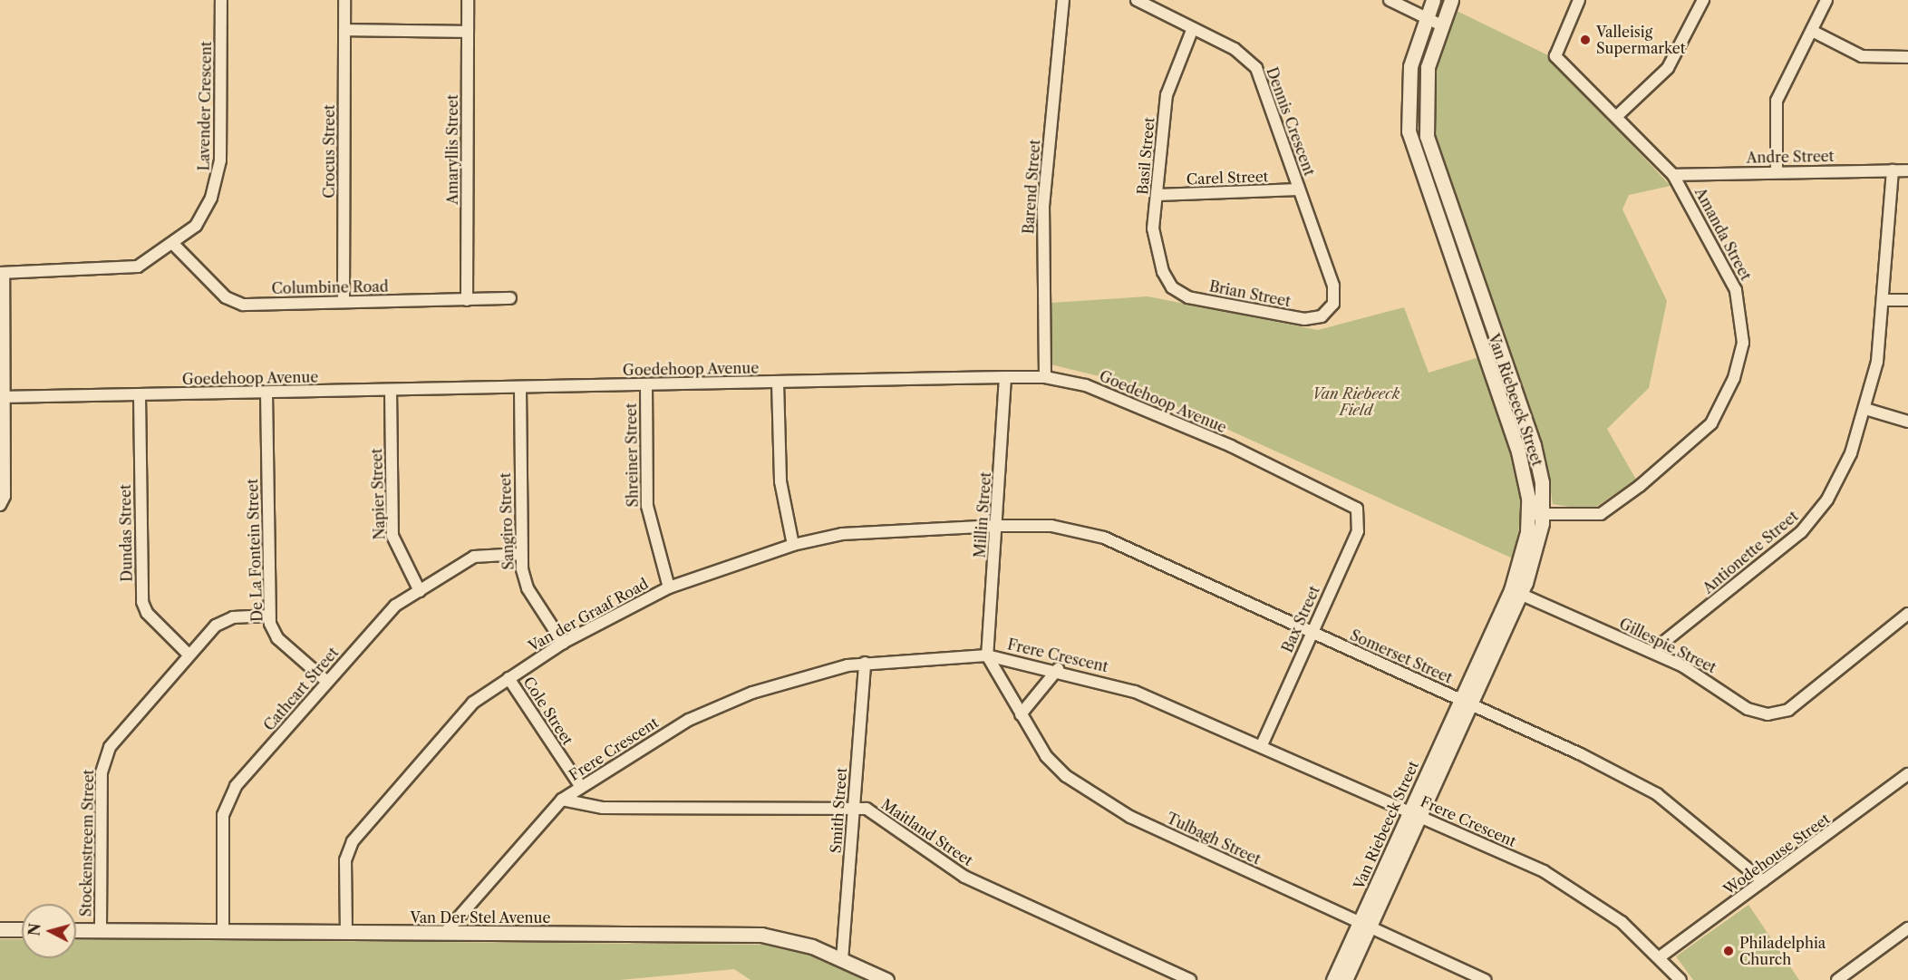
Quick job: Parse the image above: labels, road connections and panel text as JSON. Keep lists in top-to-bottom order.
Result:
{
  "streets": {
    "street": [
      "Lavender Crescent",
      "Dennis Crescent",
      "Amaryllis Street",
      "Crocus Street",
      "Basil Street",
      "Andre Street",
      "Carel Street",
      "Barend Street",
      "Amanda Street",
      "Columbine Road",
      "Brian Street",
      "Goedehoop Avenue",
      "Van Riebeeck Street",
      "Shreiner Street",
      "Napier Street",
      "Millin Street",
      "Sangiro Street",
      "Dundas Street",
      "De La Fontein Street",
      "Antionette Street",
      "Van der Graaf Road",
      "Bax Street",
      "Gillespie Street",
      "Frere Crescent",
      "Somerset Street",
      "Cathcart Street",
      "Cole Street",
      "Smith Street",
      "Maitland Street",
      "Tulbagh Street",
      "Stockenstreem Street",
      "Wodehouse Street",
      "Van Der Stel Avenue"
    ]
  },
  "crossings": [
    ["Lavender Crescent", "Columbine Road"],
    ["Dennis Crescent", "Basil Street"],
    ["Dennis Crescent", "Carel Street"],
    ["Dennis Crescent", "Brian Street"],
    ["Amaryllis Street", "Columbine Road"],
    ["Crocus Street", "Columbine Road"],
    ["Basil Street", "Carel Street"],
    ["Basil Street", "Brian Street"],
    ["Andre Street", "Amanda Street"],
    ["Andre Street", "Antionette Street"],
    ["Barend Street", "Goedehoop Avenue"],
    ["Amanda Street", "Van Riebeeck Street"],
    ["Goedehoop Avenue", "Shreiner Street"],
    ["Goedehoop Avenue", "Napier Street"],
    ["Goedehoop Avenue", "Millin Street"],
    ["Goedehoop Avenue", "Sangiro Street"],
    ["Goedehoop Avenue", "Dundas Street"],
    ["Goedehoop Avenue", "De La Fontein Street"],
    ["Goedehoop Avenue", "Bax Street"],
    ["Van Riebeeck Street", "Gillespie Street"],
    ["Van Riebeeck Street", "Frere Crescent"],
    ["Van Riebeeck Street", "Somerset Street"],
    ["Van Riebeeck Street", "Tulbagh Street"],
    ["Shreiner Street", "Van der Graaf Road"],
    ["Napier Street", "Cathcart Street"],
    ["Millin Street", "Van der Graaf Road"],
    ["Millin Street", "Frere Crescent"],
    ["Millin Street", "Somerset Street"],
    ["Millin Street", "Tulbagh Street"],
    ["Sangiro Street", "Van der Graaf Road"],
    ["Sangiro Street", "Cathcart Street"],
    ["Dundas Street", "Stockenstreem Street"],
    ["De La Fontein Street", "Cathcart Street"],
    ["De La Fontein Street", "Stockenstreem Street"],
    ["Antionette Street", "Gillespie Street"],
    ["Van der Graaf Road", "Somerset Street"],
    ["Van der Graaf Road", "Cole Street"],
    ["Van der Graaf Road", "Van Der Stel Avenue"],
    ["Bax Street", "Frere Crescent"],
    ["Bax Street", "Somerset Street"],
    ["Frere Crescent", "Cole Street"],
    ["Frere Crescent", "Smith Street"],
    ["Frere Crescent", "Maitland Street"],
    ["Frere Crescent", "Tulbagh Street"],
    ["Frere Crescent", "Wodehouse Street"],
    ["Frere Crescent", "Van Der Stel Avenue"],
    ["Somerset Street", "Wodehouse Street"],
    ["Cathcart Street", "Van Der Stel Avenue"],
    ["Smith Street", "Maitland Street"],
    ["Smith Street", "Van Der Stel Avenue"],
    ["Stockenstreem Street", "Van Der Stel Avenue"]
  ],
  "parks": ["Van Riebeeck Field"],
  "places": ["Valleisig Supermarket", "Philadelphia Church"],
  "north": "left"
}
